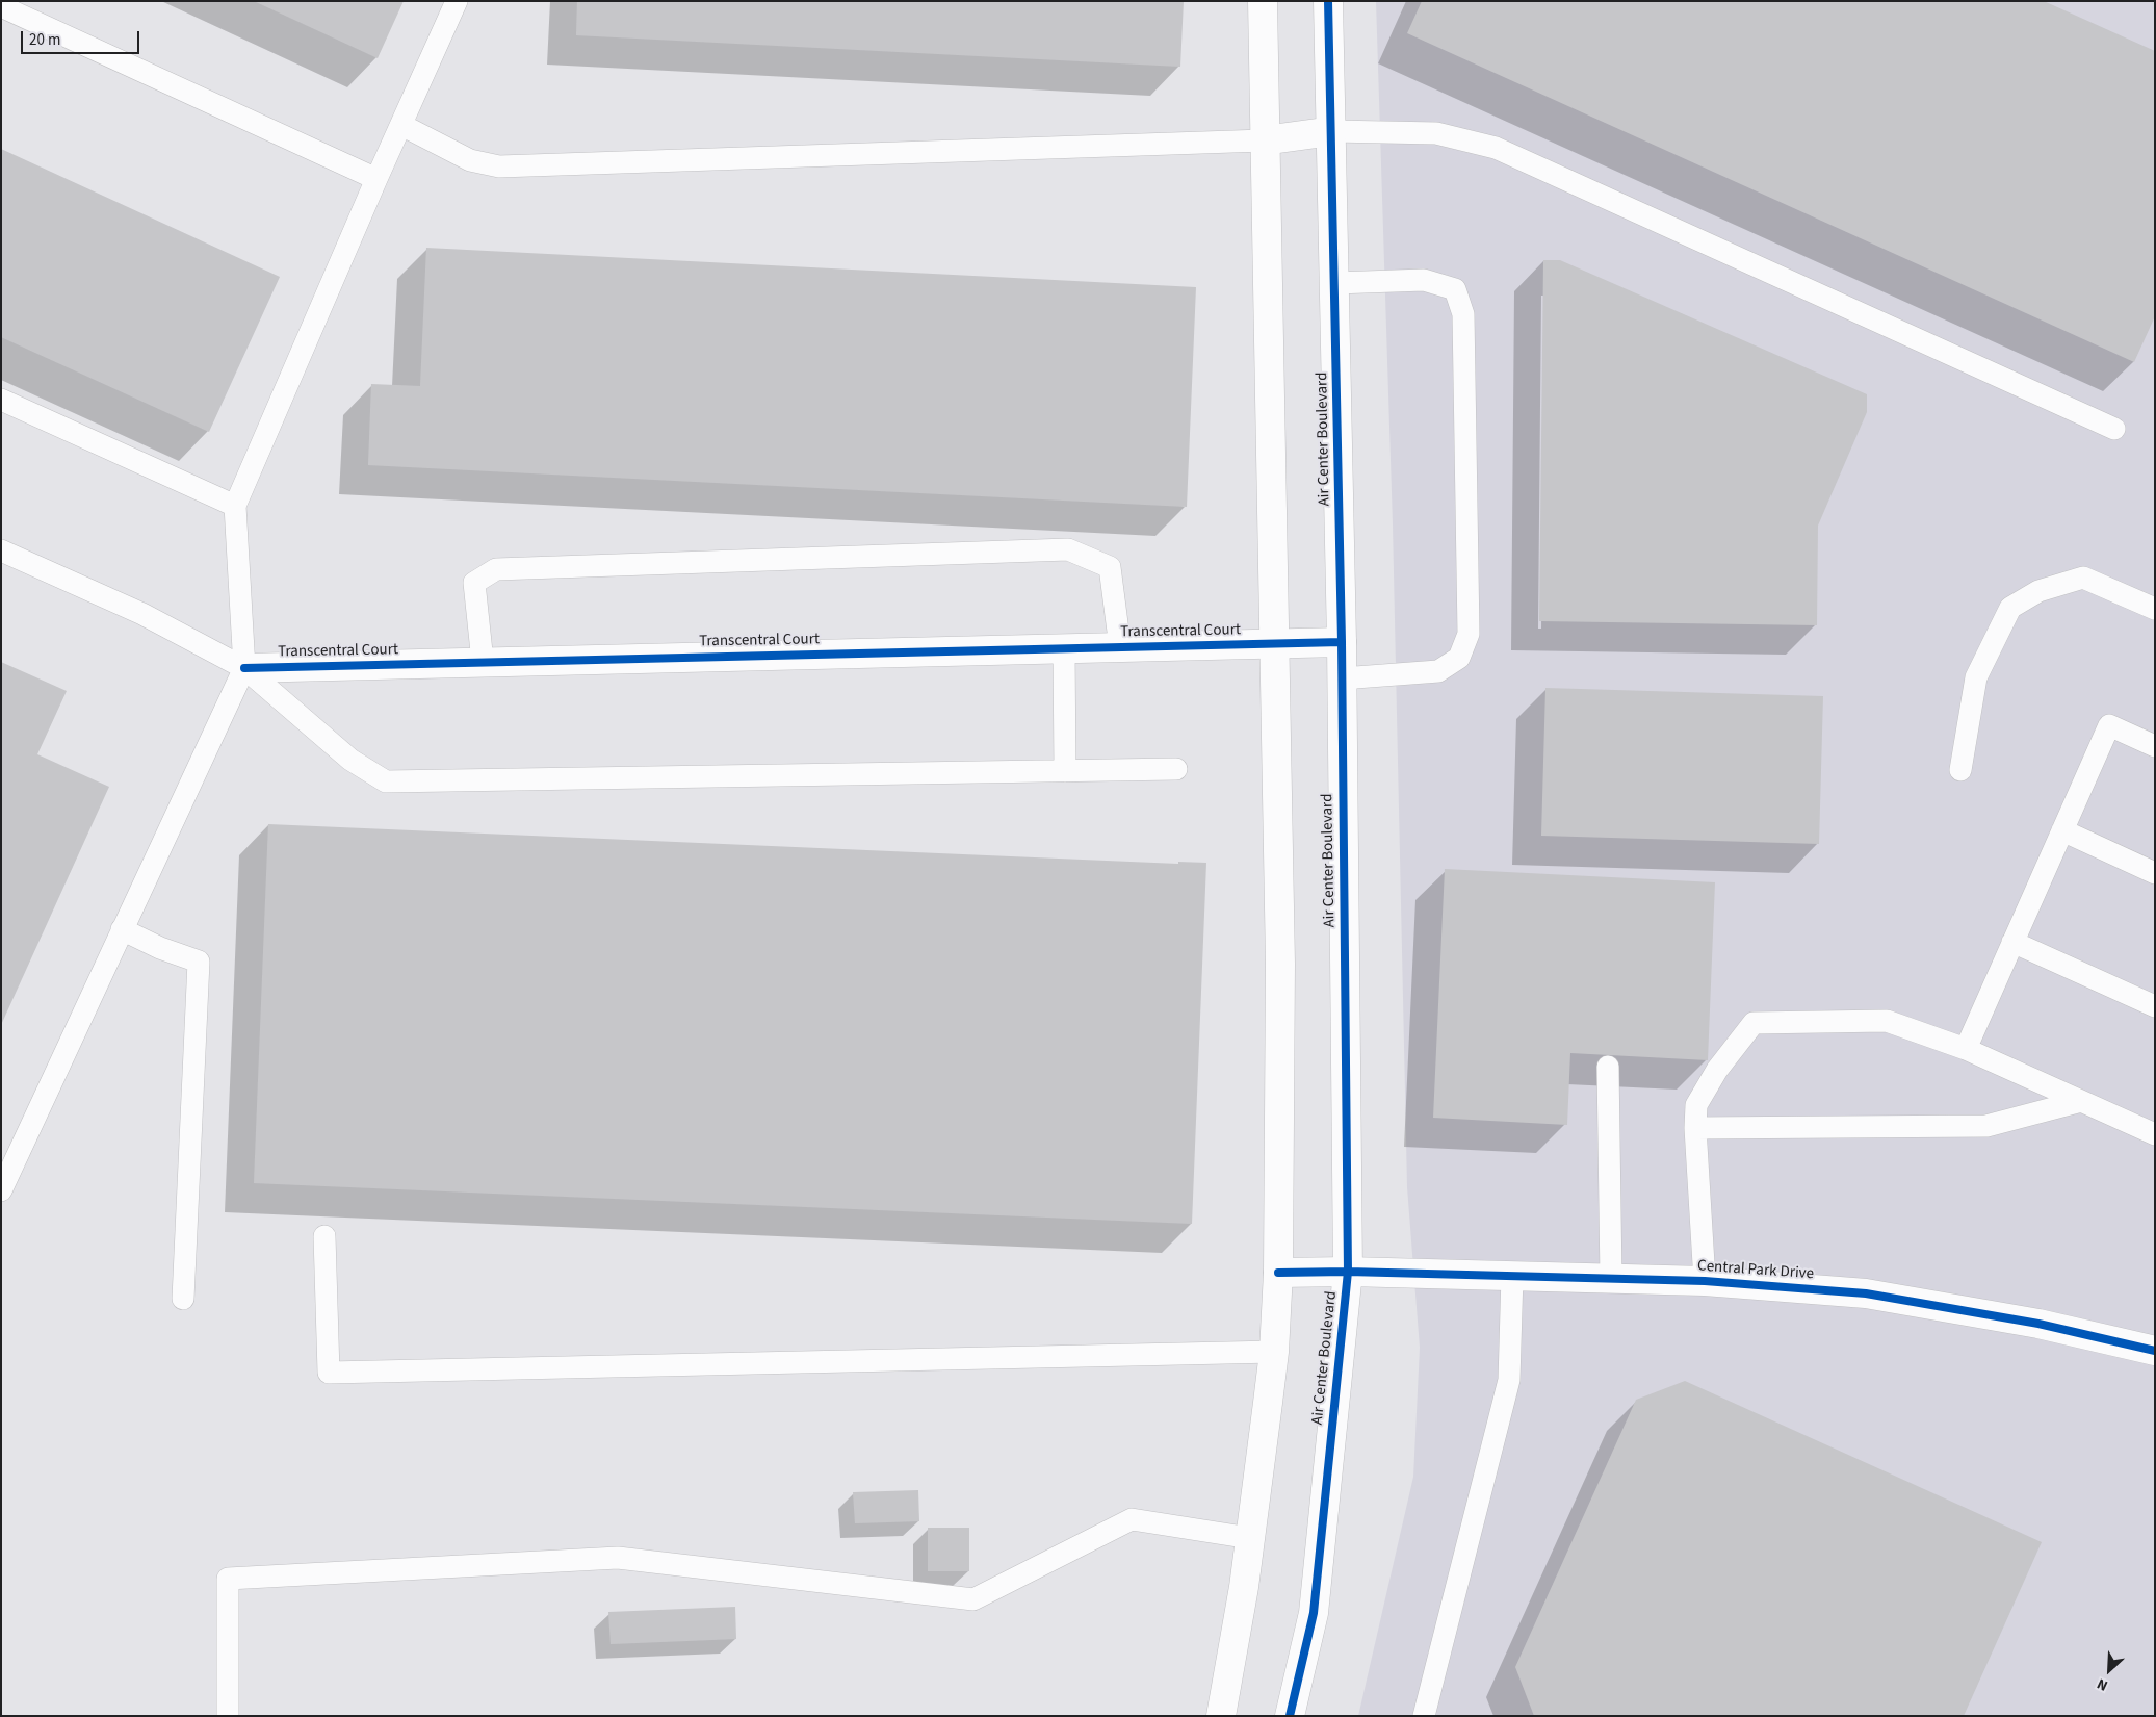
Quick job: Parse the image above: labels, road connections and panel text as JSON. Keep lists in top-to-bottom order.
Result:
{
  "streets": {
    "street": ["Air Center Boulevard", "Transcentral Court", "Central Park Drive"]
  },
  "crossings": [
    ["Air Center Boulevard", "Transcentral Court"],
    ["Air Center Boulevard", "Central Park Drive"]
  ],
  "scale_bar": "20 m",
  "north": "bottom left"
}
